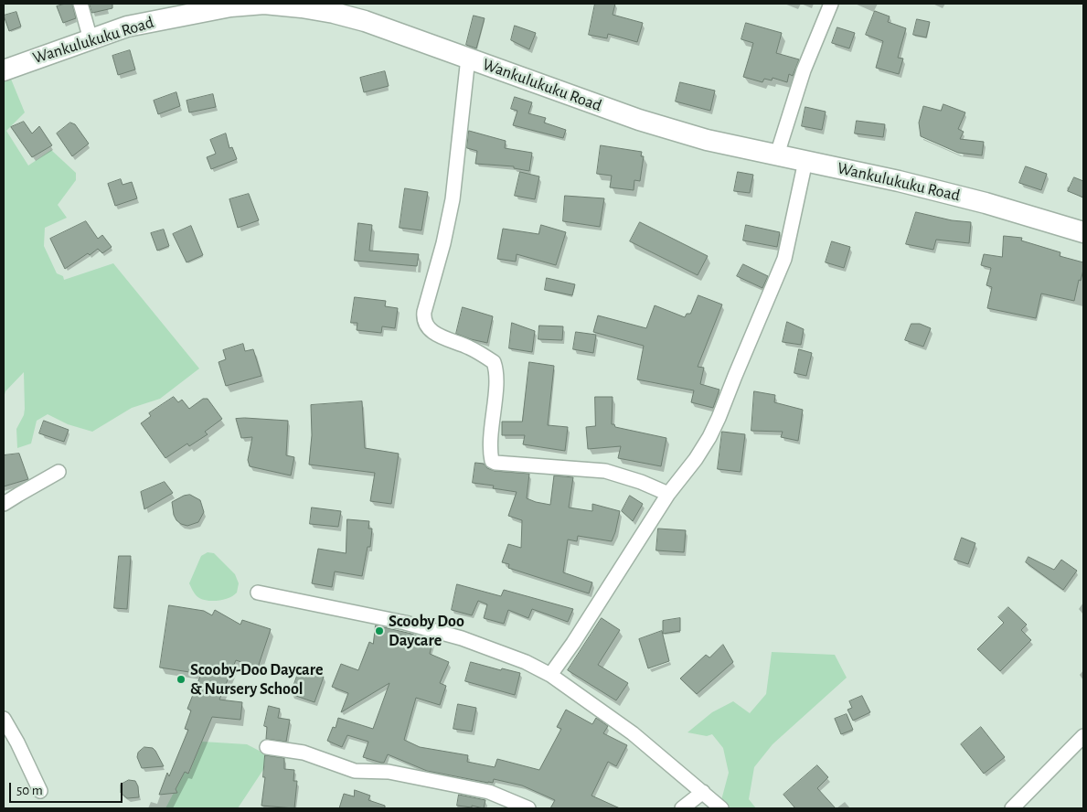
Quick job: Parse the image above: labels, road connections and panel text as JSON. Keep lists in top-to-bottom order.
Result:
{
  "streets": {
    "main road": ["Wankulukuku Road"]
  },
  "places": ["Scooby Doo Daycare", "Scooby-Doo Daycare & Nursery School"],
  "scale_bar": "50 m"
}
